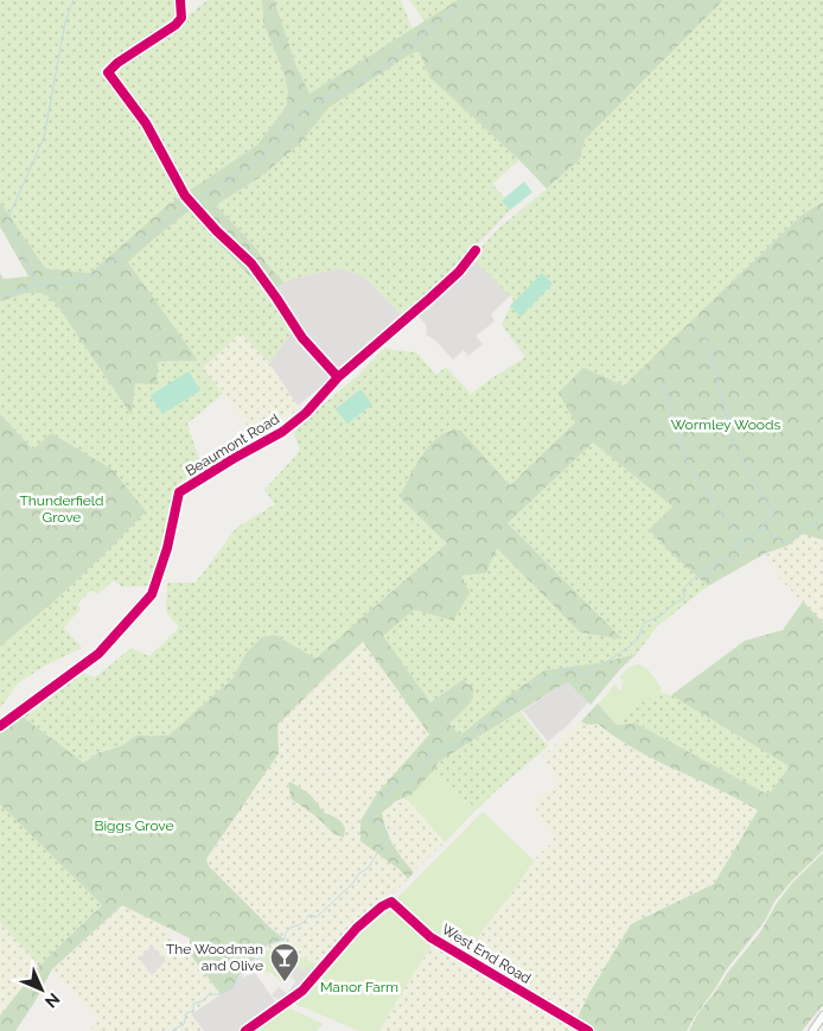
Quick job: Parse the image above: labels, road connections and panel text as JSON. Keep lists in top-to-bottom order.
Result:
{
  "streets": {
    "street": ["Beaumont Road", "West End Road"]
  },
  "parks": [
    "Wormley Woods",
    "Thunderfield Grove",
    "Biggs Grove",
    "Manor Farm"
  ],
  "places": {
    "bar": ["The Woodman and Olive"]
  },
  "north": "bottom right"
}
